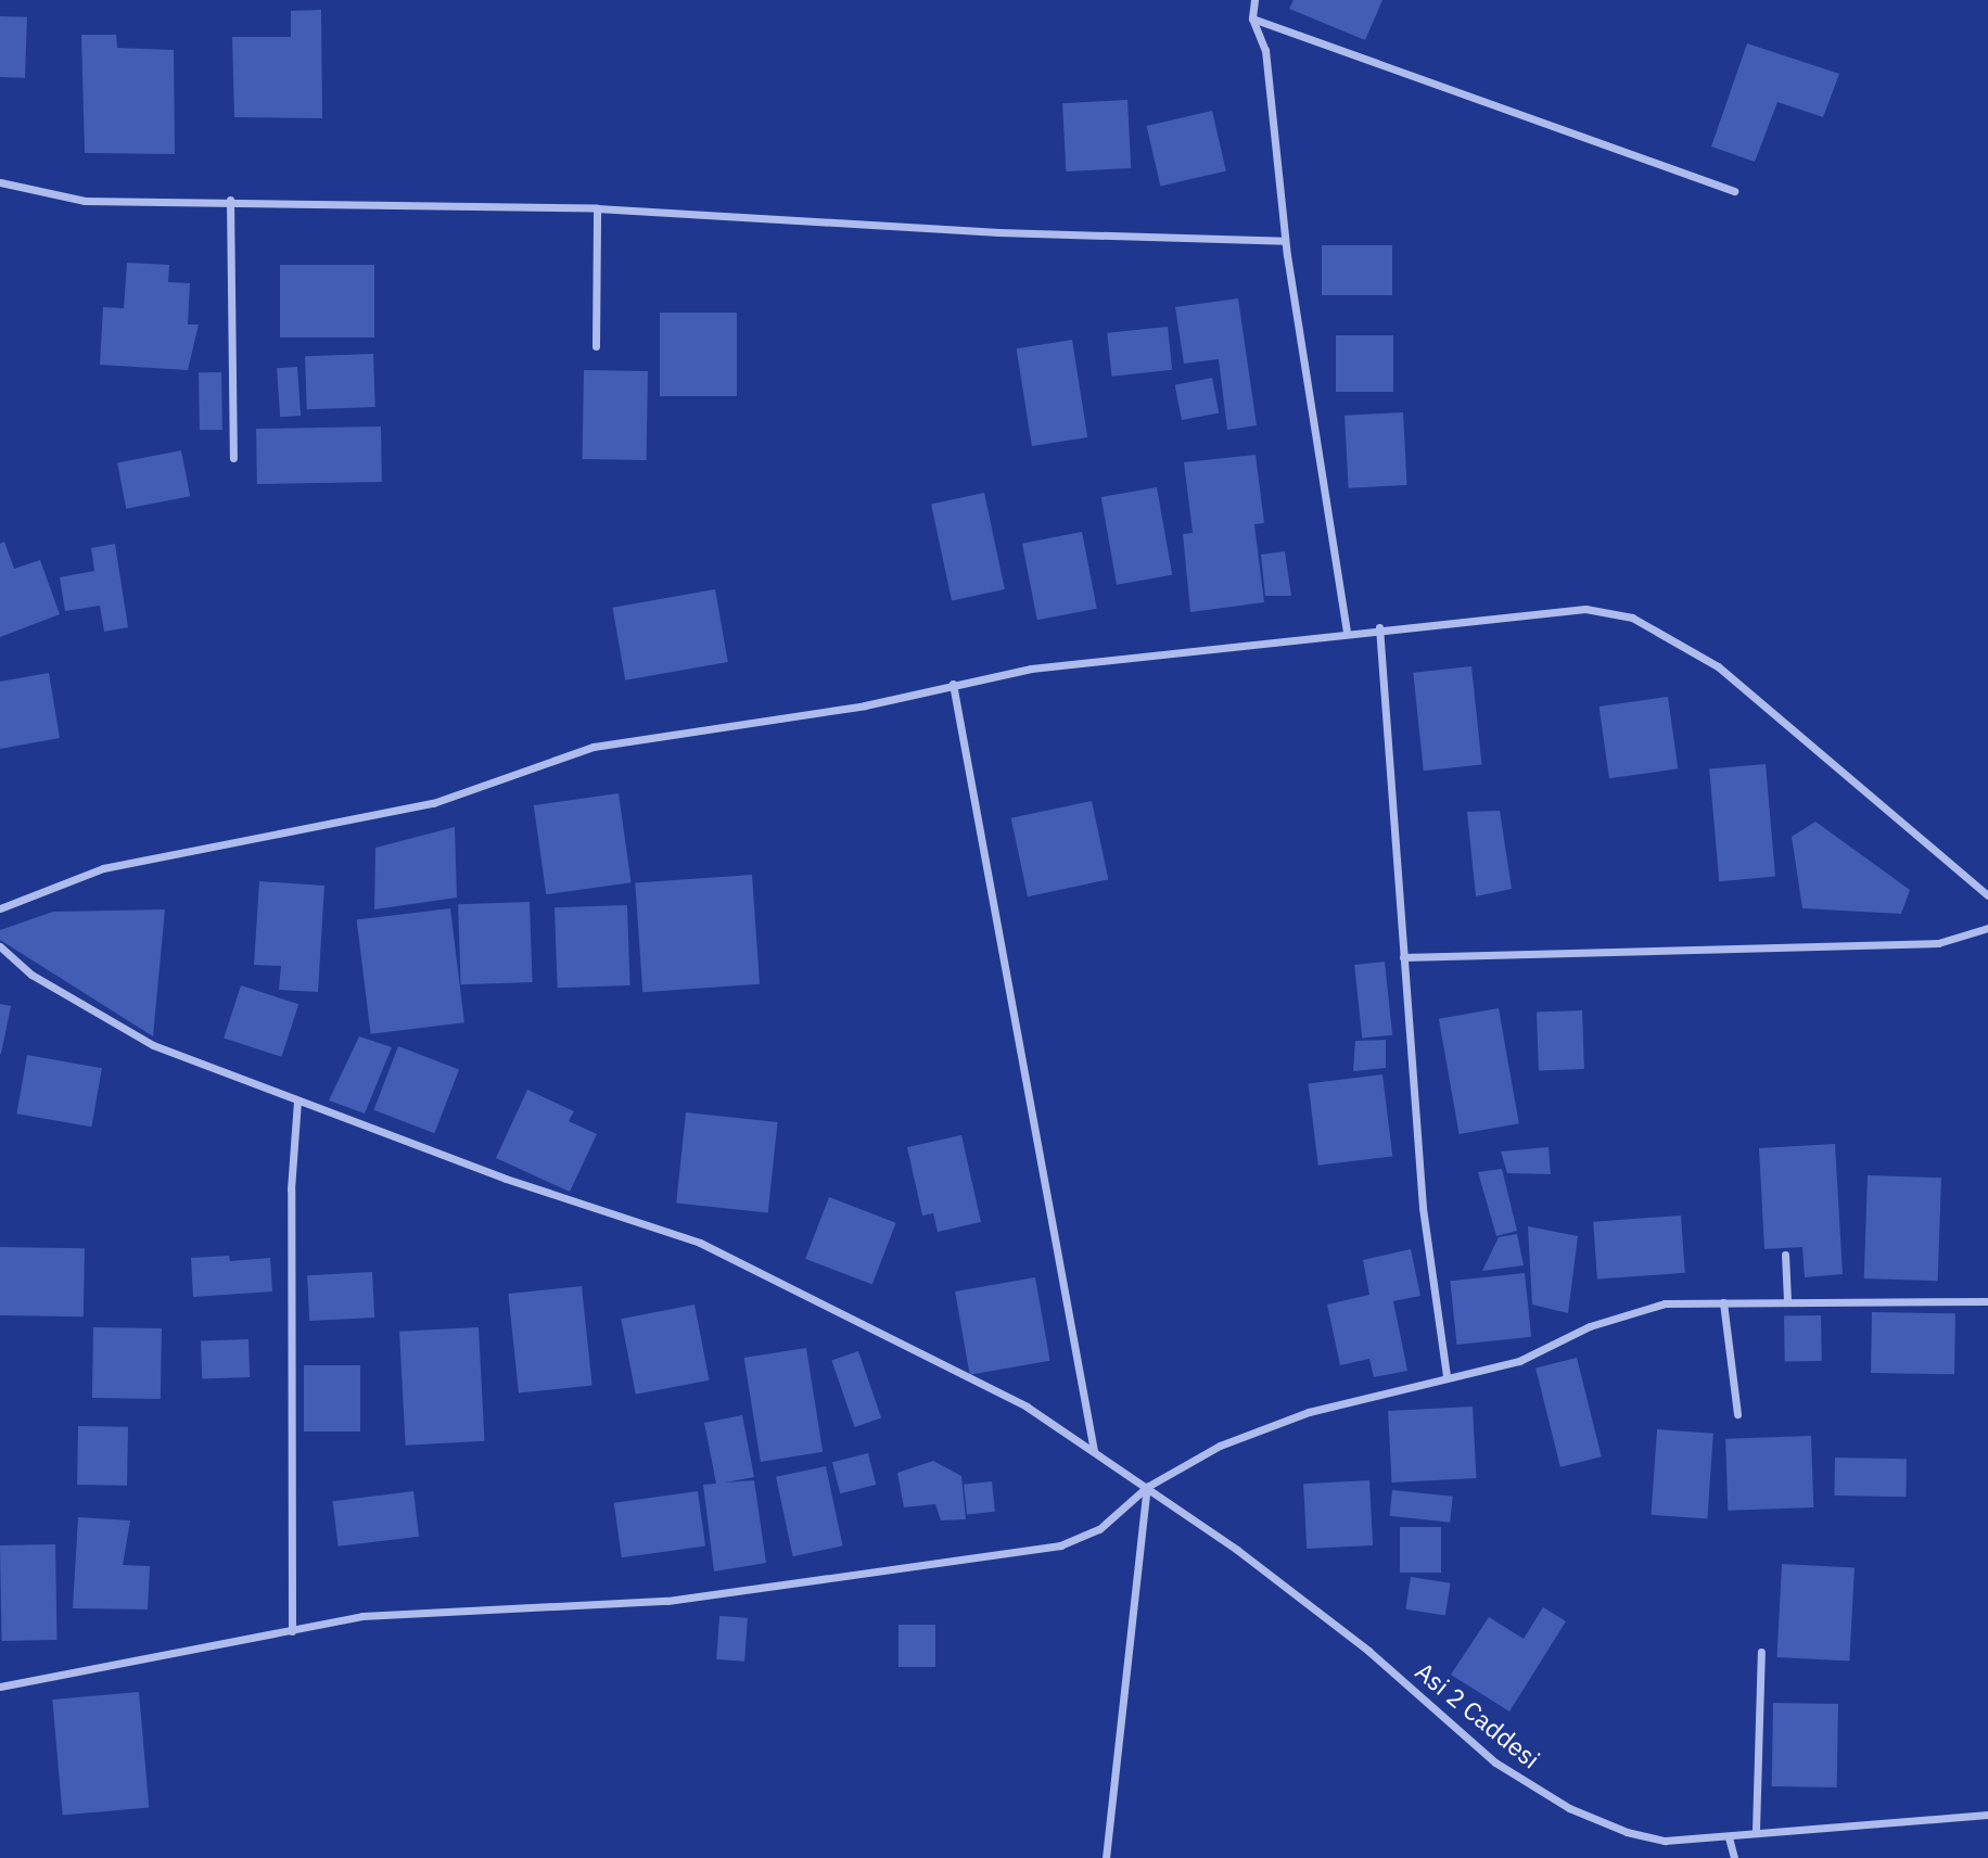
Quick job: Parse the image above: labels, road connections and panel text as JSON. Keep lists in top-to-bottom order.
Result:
{
  "streets": {
    "street": ["Asi 2 Caddesi"]
  }
}
